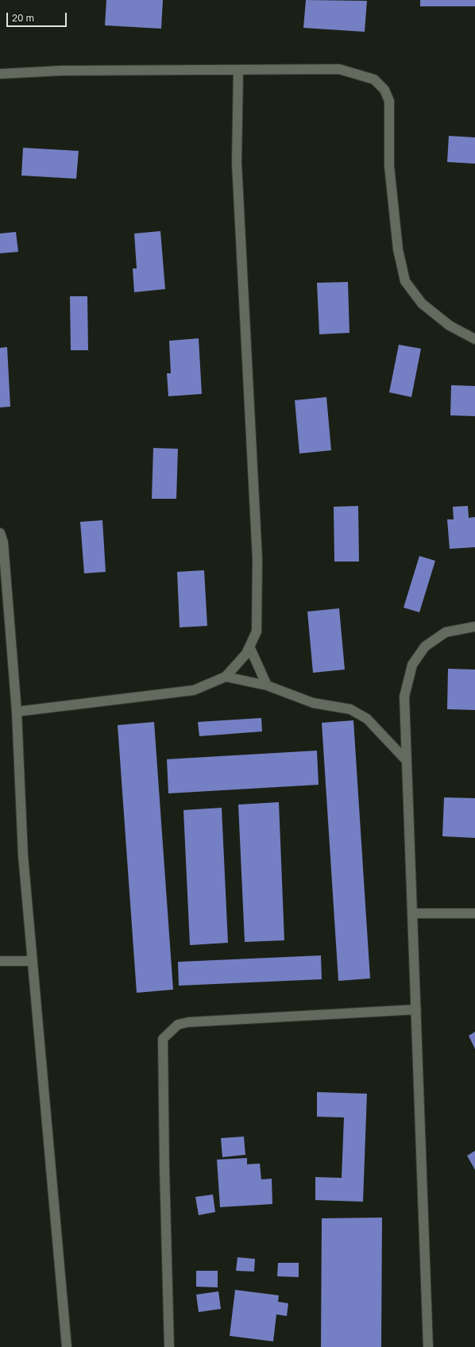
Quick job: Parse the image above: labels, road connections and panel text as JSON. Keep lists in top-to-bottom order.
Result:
{
  "scale_bar": "20 m"
}
